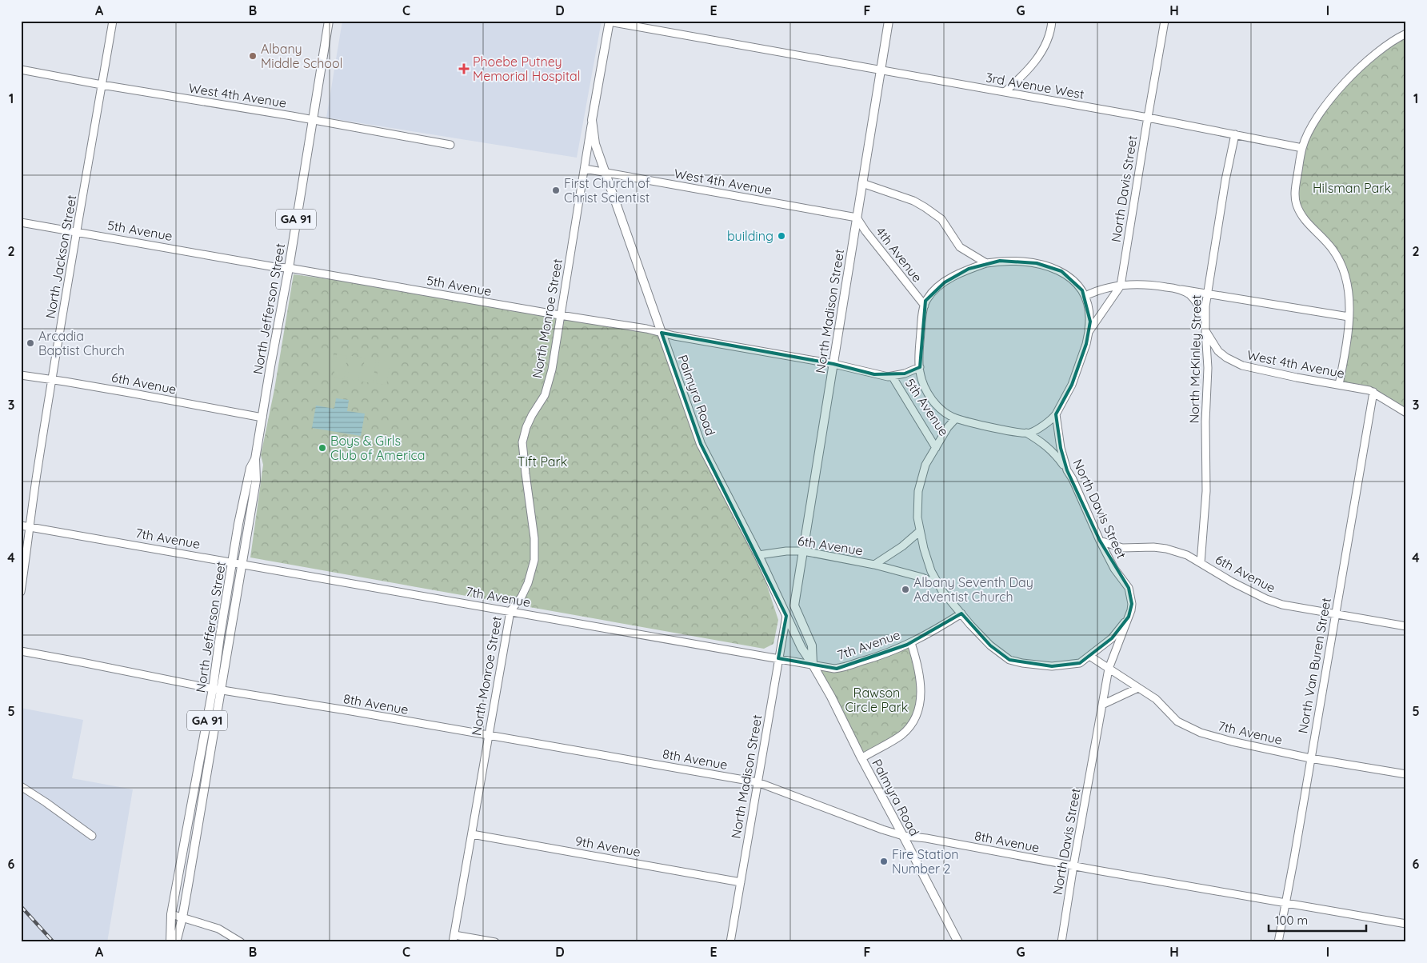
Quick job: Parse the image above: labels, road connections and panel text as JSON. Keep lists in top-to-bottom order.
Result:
{
  "streets": {
    "main road": [
      "GA 91",
      "North Jefferson Street",
      "North Madison Street",
      "North Monroe Street",
      "Palmyra Road"
    ],
    "street": [
      "3rd Avenue West",
      "West 4th Avenue",
      "North Davis Street",
      "5th Avenue",
      "4th Avenue",
      "North Jackson Street",
      "North McKinley Street",
      "6th Avenue",
      "7th Avenue",
      "North Van Buren Street",
      "8th Avenue",
      "9th Avenue"
    ]
  },
  "crossings": [
    ["3rd Avenue West", "North Davis Street"],
    ["3rd Avenue West", "North Madison Street"],
    ["3rd Avenue West", "North Monroe Street"],
    ["3rd Avenue West", "North McKinley Street"],
    ["West 4th Avenue", "4th Avenue"],
    ["West 4th Avenue", "North Jackson Street"],
    ["West 4th Avenue", "North Jefferson Street"],
    ["West 4th Avenue", "North Madison Street"],
    ["West 4th Avenue", "North Monroe Street"],
    ["West 4th Avenue", "North McKinley Street"],
    ["West 4th Avenue", "Palmyra Road"],
    ["West 4th Avenue", "North Van Buren Street"],
    ["North Davis Street", "5th Avenue"],
    ["North Davis Street", "6th Avenue"],
    ["North Davis Street", "7th Avenue"],
    ["North Davis Street", "8th Avenue"],
    ["5th Avenue", "North Jackson Street"],
    ["5th Avenue", "North Jefferson Street"],
    ["5th Avenue", "North Madison Street"],
    ["5th Avenue", "North Monroe Street"],
    ["5th Avenue", "Palmyra Road"],
    ["4th Avenue", "North Madison Street"],
    ["North Jackson Street", "6th Avenue"],
    ["North Jackson Street", "7th Avenue"],
    ["North Jefferson Street", "6th Avenue"],
    ["North Jefferson Street", "7th Avenue"],
    ["North Jefferson Street", "8th Avenue"],
    ["North Madison Street", "6th Avenue"],
    ["North Madison Street", "Palmyra Road"],
    ["North Madison Street", "7th Avenue"],
    ["North Madison Street", "8th Avenue"],
    ["North Madison Street", "9th Avenue"],
    ["North Monroe Street", "Palmyra Road"],
    ["North Monroe Street", "7th Avenue"],
    ["North Monroe Street", "8th Avenue"],
    ["North Monroe Street", "9th Avenue"],
    ["North McKinley Street", "6th Avenue"],
    ["6th Avenue", "Palmyra Road"],
    ["6th Avenue", "North Van Buren Street"],
    ["Palmyra Road", "7th Avenue"],
    ["Palmyra Road", "8th Avenue"],
    ["7th Avenue", "North Van Buren Street"],
    ["North Van Buren Street", "8th Avenue"]
  ],
  "parks": ["Hilsman Park", "Tift Park", "Rawson Circle Park"],
  "places": {
    "other": [
      "Albany Middle School",
      "First Church of Christ Scientist",
      "building",
      "Arcadia Baptist Church",
      "Boys & Girls Club of America",
      "Albany Seventh Day Adventist Church",
      "Fire Station Number 2"
    ],
    "health": ["Phoebe Putney Memorial Hospital"]
  },
  "scale_bar": "100 m",
  "grid": {
    "columns": [
      "A",
      "B",
      "C",
      "D",
      "E",
      "F",
      "G",
      "H",
      "I"
    ],
    "rows": [
      "1",
      "2",
      "3",
      "4",
      "5",
      "6"
    ]
  }
}
